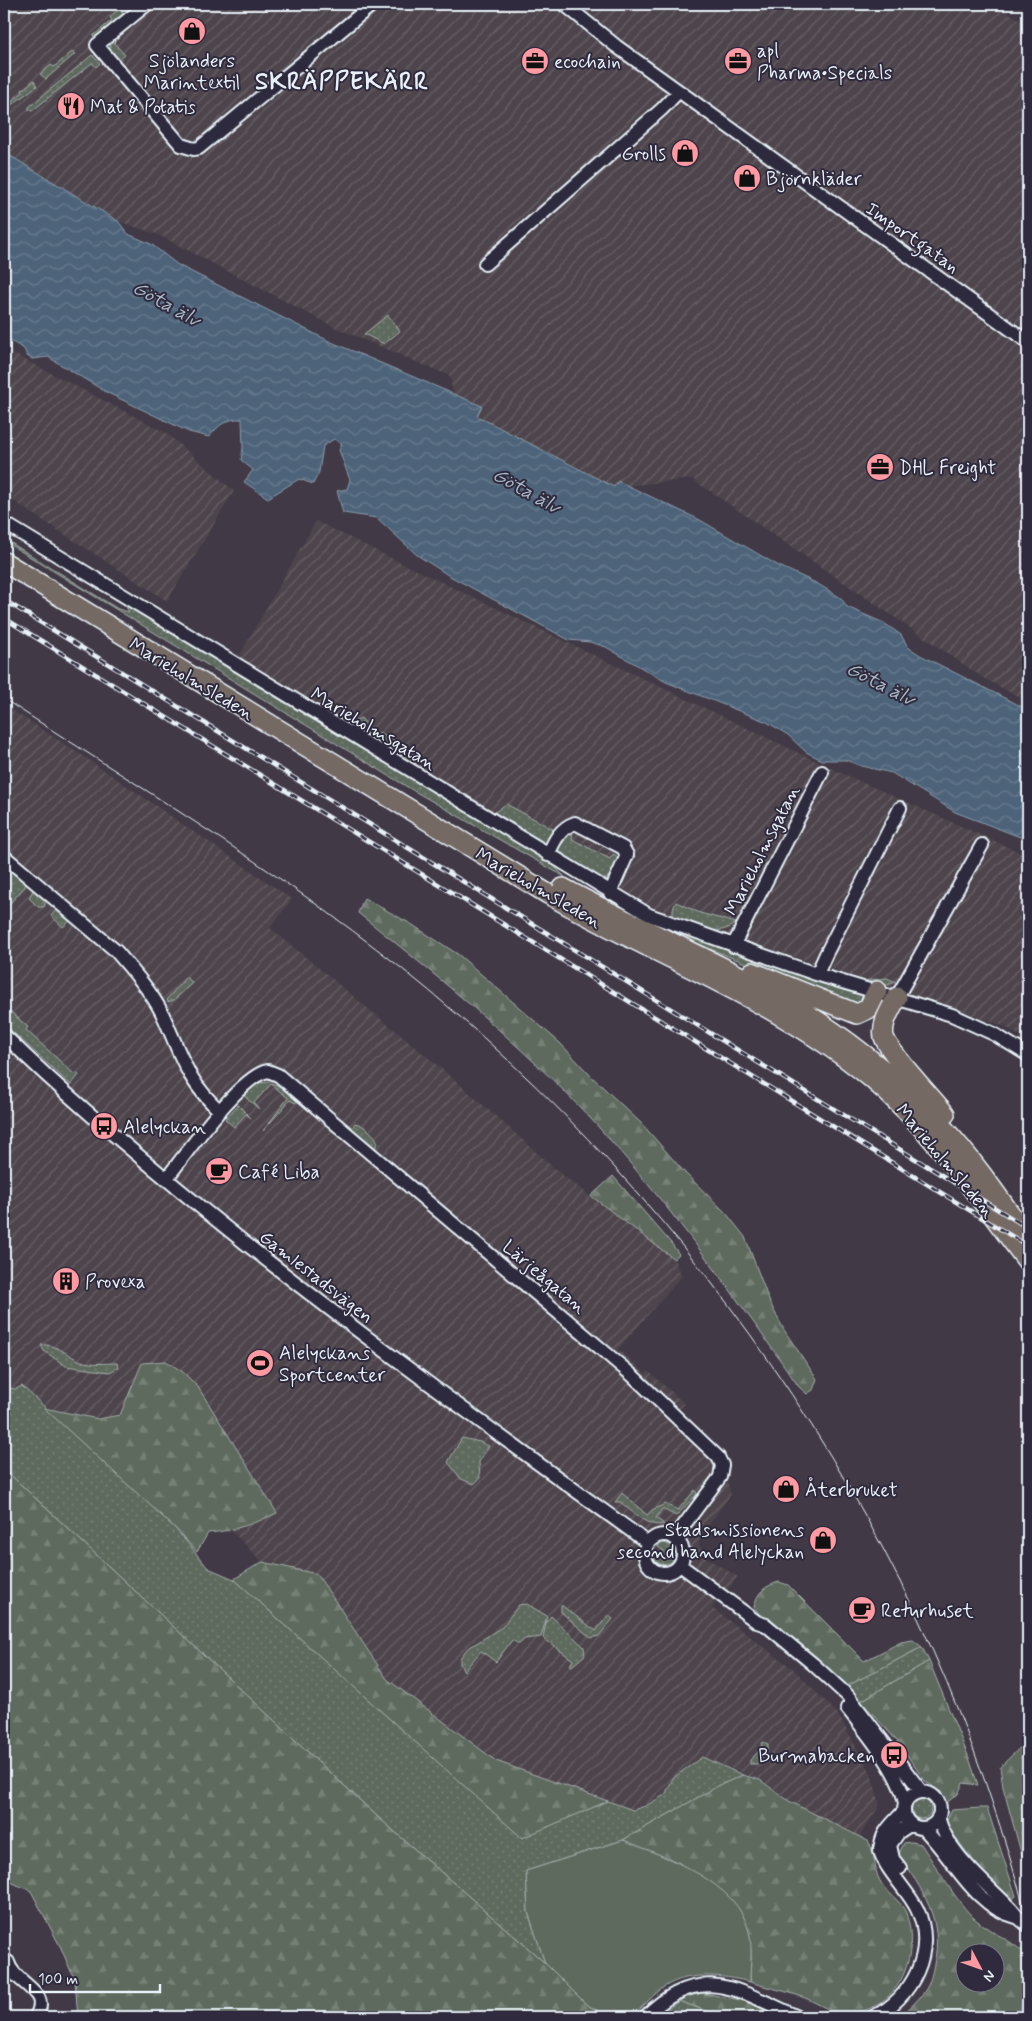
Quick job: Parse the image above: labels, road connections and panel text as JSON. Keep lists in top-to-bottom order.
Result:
{
  "streets": {
    "highway": ["Marieholmsleden"],
    "street": [
      "Importgatan",
      "Marieholmsgatan",
      "Gamlestadsvägen",
      "Lärjeågatan"
    ]
  },
  "crossings": [
    ["Gamlestadsvägen", "Lärjeågatan"]
  ],
  "districts": ["SKRÄPPEKÄRR"],
  "water": ["Göta älv"],
  "places": {
    "shop": [
      "Sjölanders Marintextil",
      "Grolls",
      "Björnkläder",
      "Återbruket",
      "Stadsmissionens second hand Alelyckan"
    ],
    "office": ["ecochain", "apl Pharma•Specials", "DHL Freight"],
    "restaurant": ["Mat & Potatis"],
    "bus stop": ["Alelyckan", "Burmabacken"],
    "cafe": ["Café Liba", "Returhuset"],
    "building": ["Provexa"],
    "sports": ["Alelyckans Sportcenter"]
  },
  "scale_bar": "100 m",
  "north": "bottom right"
}
